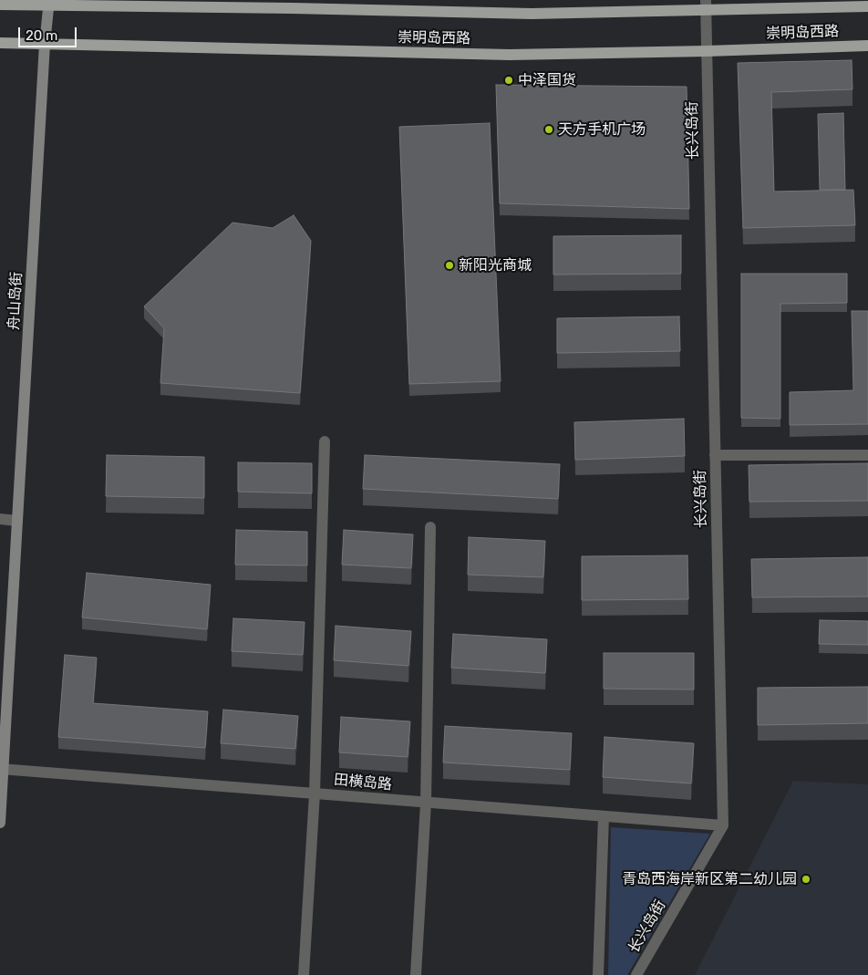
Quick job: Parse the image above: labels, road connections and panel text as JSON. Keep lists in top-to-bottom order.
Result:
{
  "streets": {
    "main road": ["崇明岛西路"],
    "street": ["长兴岛街", "舟山岛街", "田横岛路"]
  },
  "crossings": [
    ["崇明岛西路", "长兴岛街"],
    ["崇明岛西路", "舟山岛街"],
    ["长兴岛街", "田横岛路"],
    ["舟山岛街", "田横岛路"]
  ],
  "places": [
    "中泽国货",
    "天方手机广场",
    "新阳光商城",
    "青岛西海岸新区第二幼儿园"
  ],
  "scale_bar": "20 m"
}
